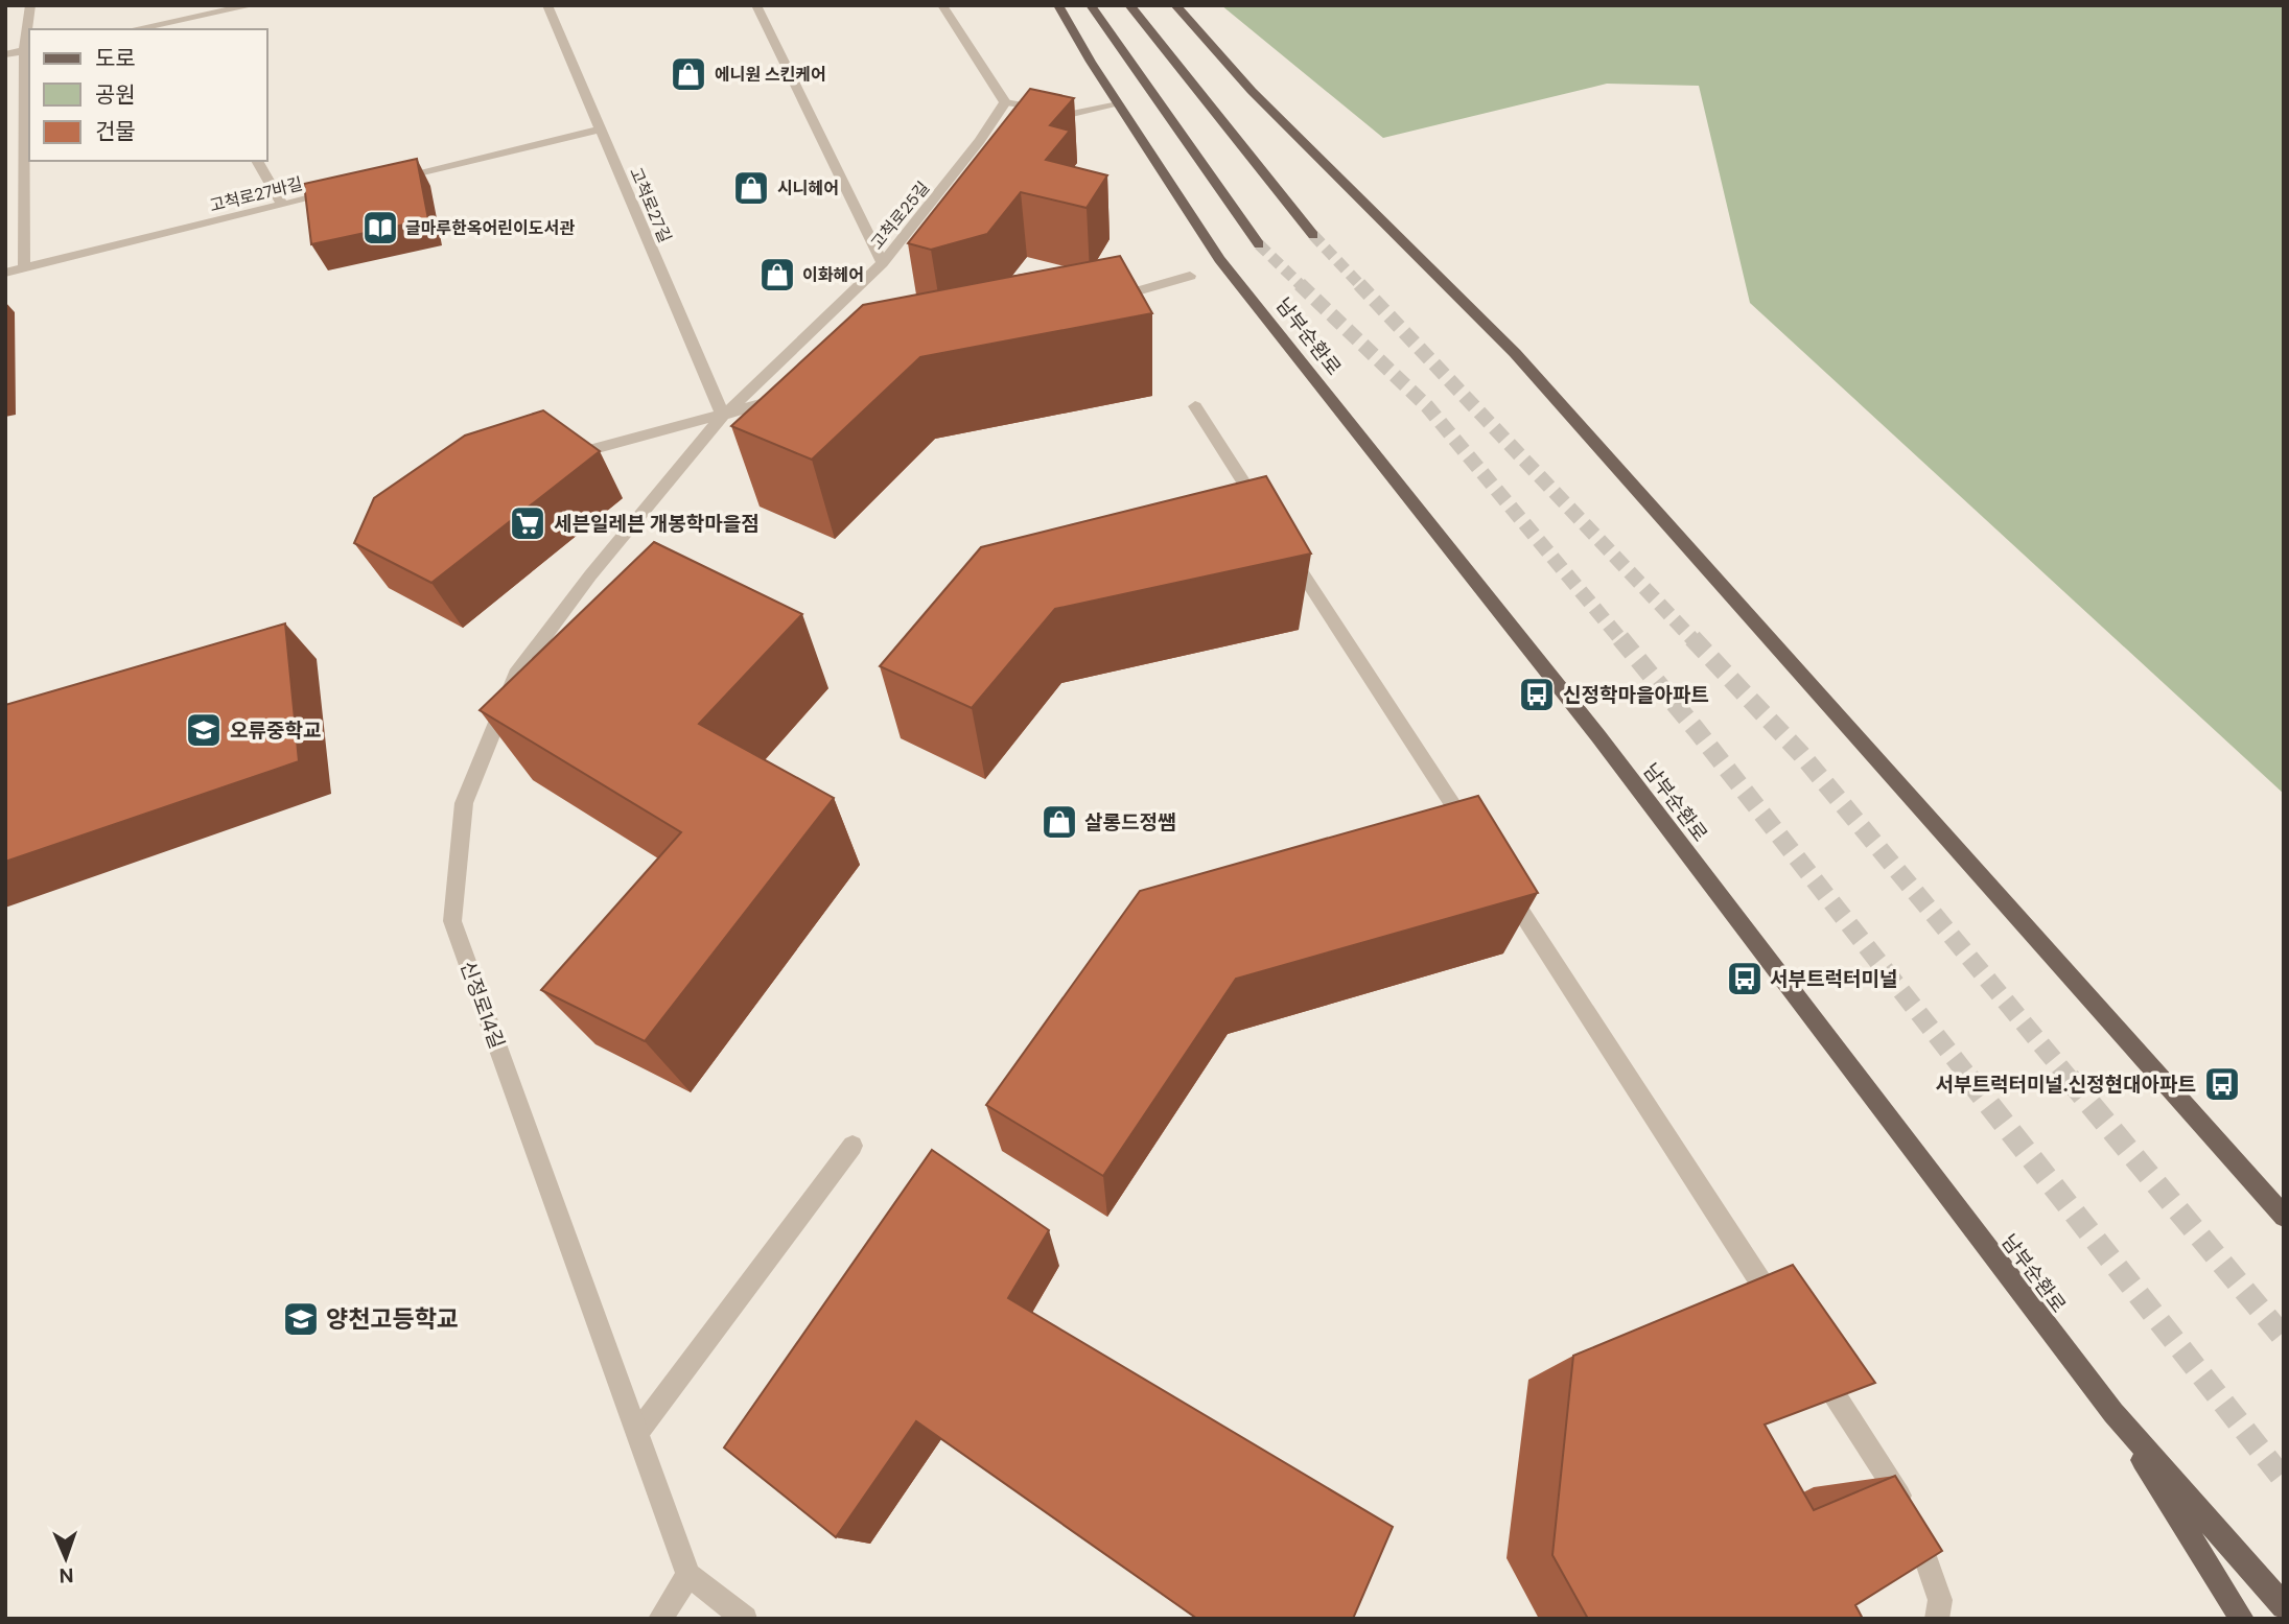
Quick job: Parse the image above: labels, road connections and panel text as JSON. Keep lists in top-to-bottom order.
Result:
{
  "streets": {
    "main road": ["남부순환로"],
    "street": [
      "고척로27바길",
      "고척로27길",
      "고척로25길",
      "신정로14길"
    ]
  },
  "crossings": [
    ["고척로27길", "고척로25길"],
    ["고척로27길", "신정로14길"],
    ["고척로25길", "신정로14길"]
  ],
  "places": {
    "shop": [
      "에니원 스킨케어",
      "시니헤어",
      "이화헤어",
      "살롱드정쌤"
    ],
    "library": ["글마루한옥어린이도서관"],
    "supermarket": ["세븐일레븐 개봉학마을점"],
    "bus stop": ["신정학마을아파트", "서부트럭터미널", "서부트럭터미널.신정현대아파트"],
    "school or university": ["오류중학교", "양천고등학교"]
  },
  "legend": ["도로", "공원", "건물"],
  "north": "bottom"
}
